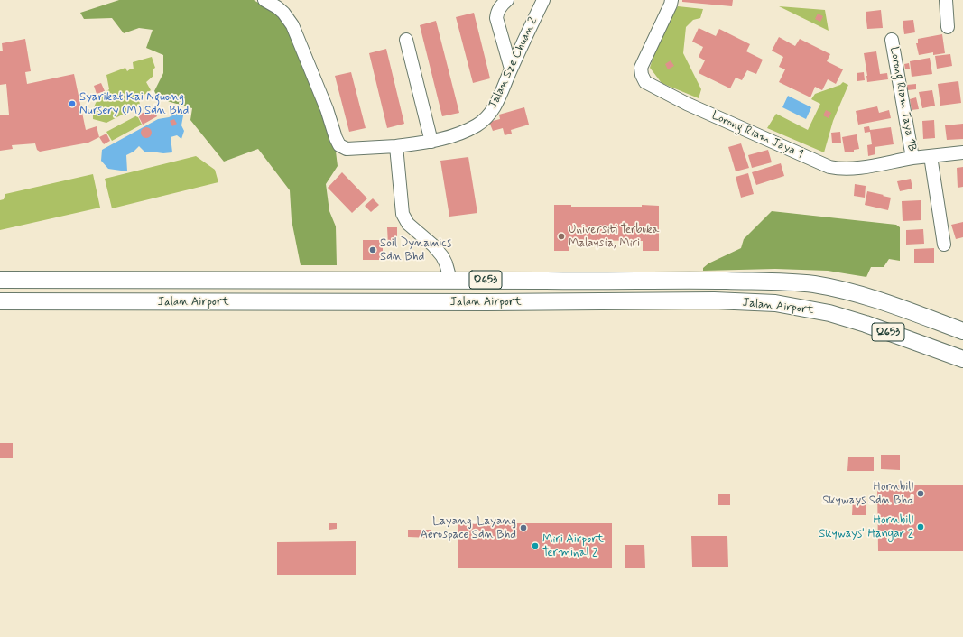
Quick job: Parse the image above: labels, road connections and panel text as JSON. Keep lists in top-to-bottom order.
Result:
{
  "streets": {
    "main road": ["Q653", "Jalan Airport"],
    "street": ["Jalan Sze Chuan 2", "Lorong Riam Jaya 1B", "Lorong Riam Jaya 1"]
  },
  "crossings": [
    ["Lorong Riam Jaya 1B", "Lorong Riam Jaya 1"]
  ],
  "places": [
    "Syarikat Kai Nguong Nursery (M) Sdn Bhd",
    "Universiti Terbuka Malaysia, Miri",
    "Soil Dynamics Sdn Bhd",
    "Hornbill Skyways Sdn Bhd",
    "Hornbill Skyways' Hangar 2",
    "Layang-Layang Aerospace Sdn Bhd",
    "Miri Airport Terminal 2"
  ]
}
